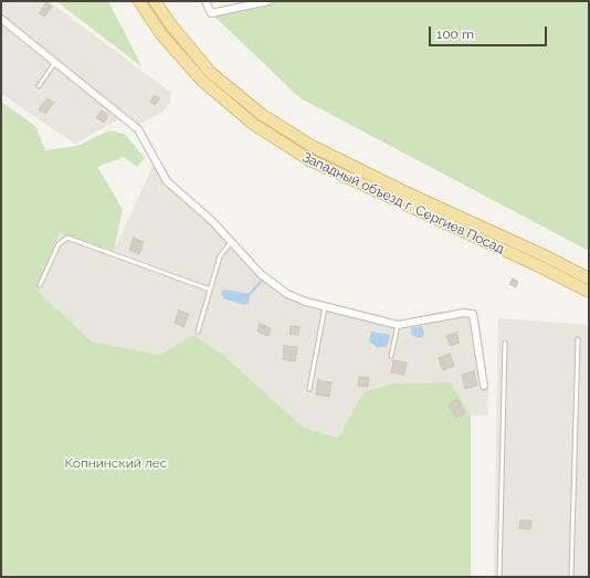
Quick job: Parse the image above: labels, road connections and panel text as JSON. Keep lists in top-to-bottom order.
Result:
{
  "streets": {
    "main road": ["Западный объезд г. Сергиев Посад"]
  },
  "parks": ["Копнинский лес"],
  "scale_bar": "100 m"
}
